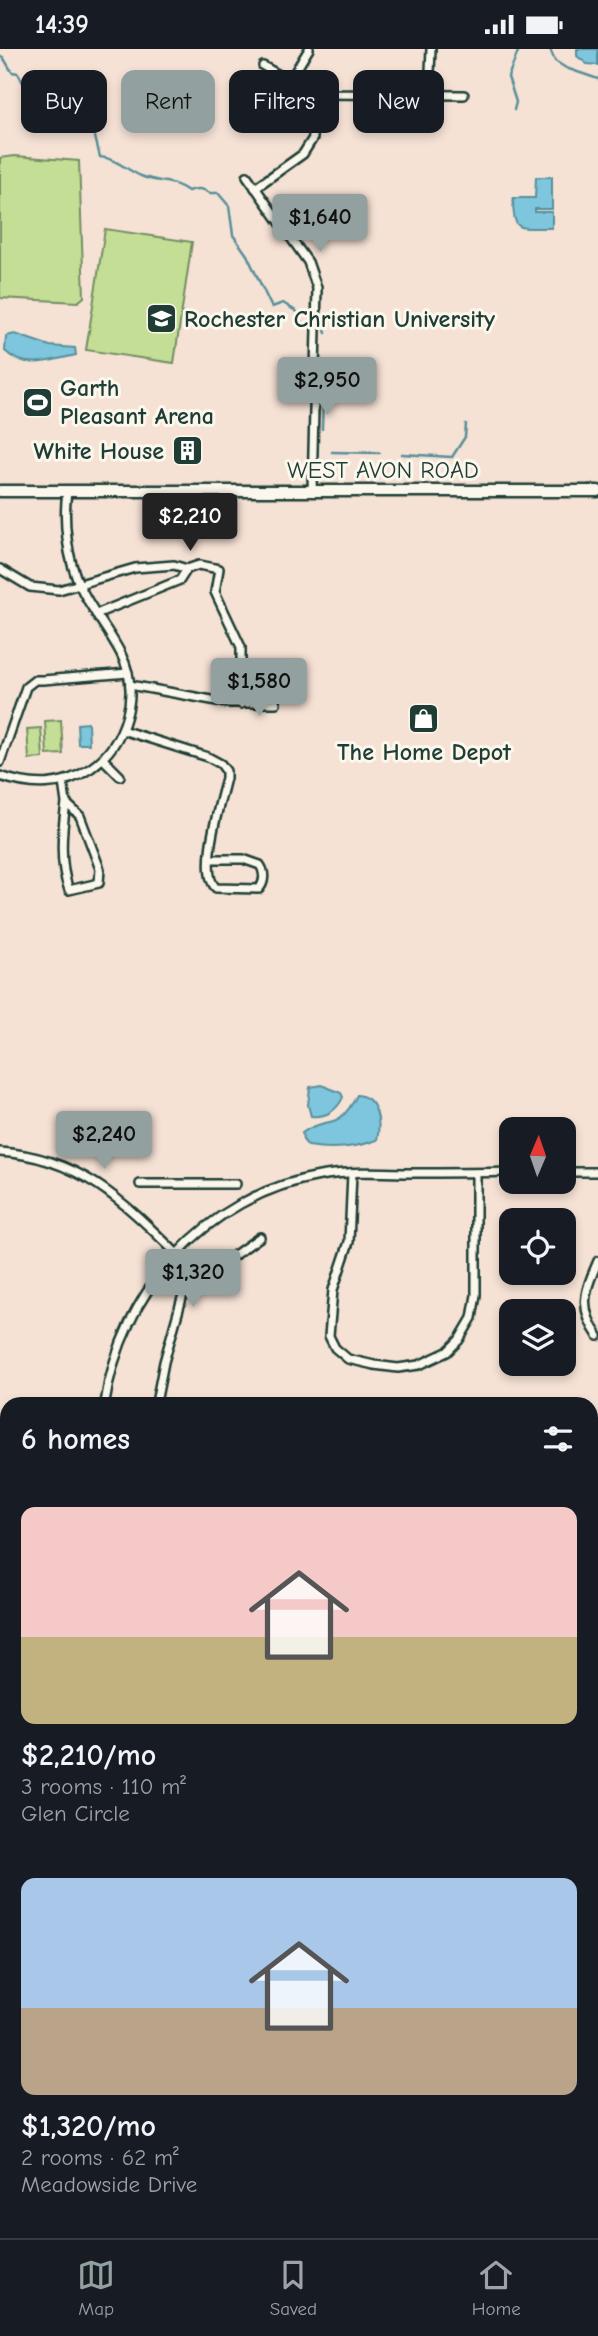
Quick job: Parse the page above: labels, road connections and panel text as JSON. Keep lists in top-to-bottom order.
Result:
{
  "streets": {
    "main road": ["WEST AVON ROAD"]
  },
  "places": {
    "school or university": ["Rochester Christian University"],
    "sports": ["Garth Pleasant Arena"],
    "building": ["White House"],
    "shop": ["The Home Depot"]
  },
  "north": "top",
  "page": {
    "status": "14:39",
    "chip": [
      "Buy",
      "Rent",
      "Filters",
      "New"
    ],
    "price": [
      "$1,640",
      "$2,950",
      "$2,210",
      "$1,580",
      "$2,240",
      "$1,320"
    ],
    "heading": "6 homes",
    "list": [
      {
        "name": "$2,210/mo",
        "note": "3 rooms · 110 m² · Glen Circle"
      },
      {
        "name": "$1,320/mo",
        "note": "2 rooms · 62 m² · Meadowside Drive"
      }
    ],
    "tabs": ["Map", "Saved", "Home"]
  }
}
